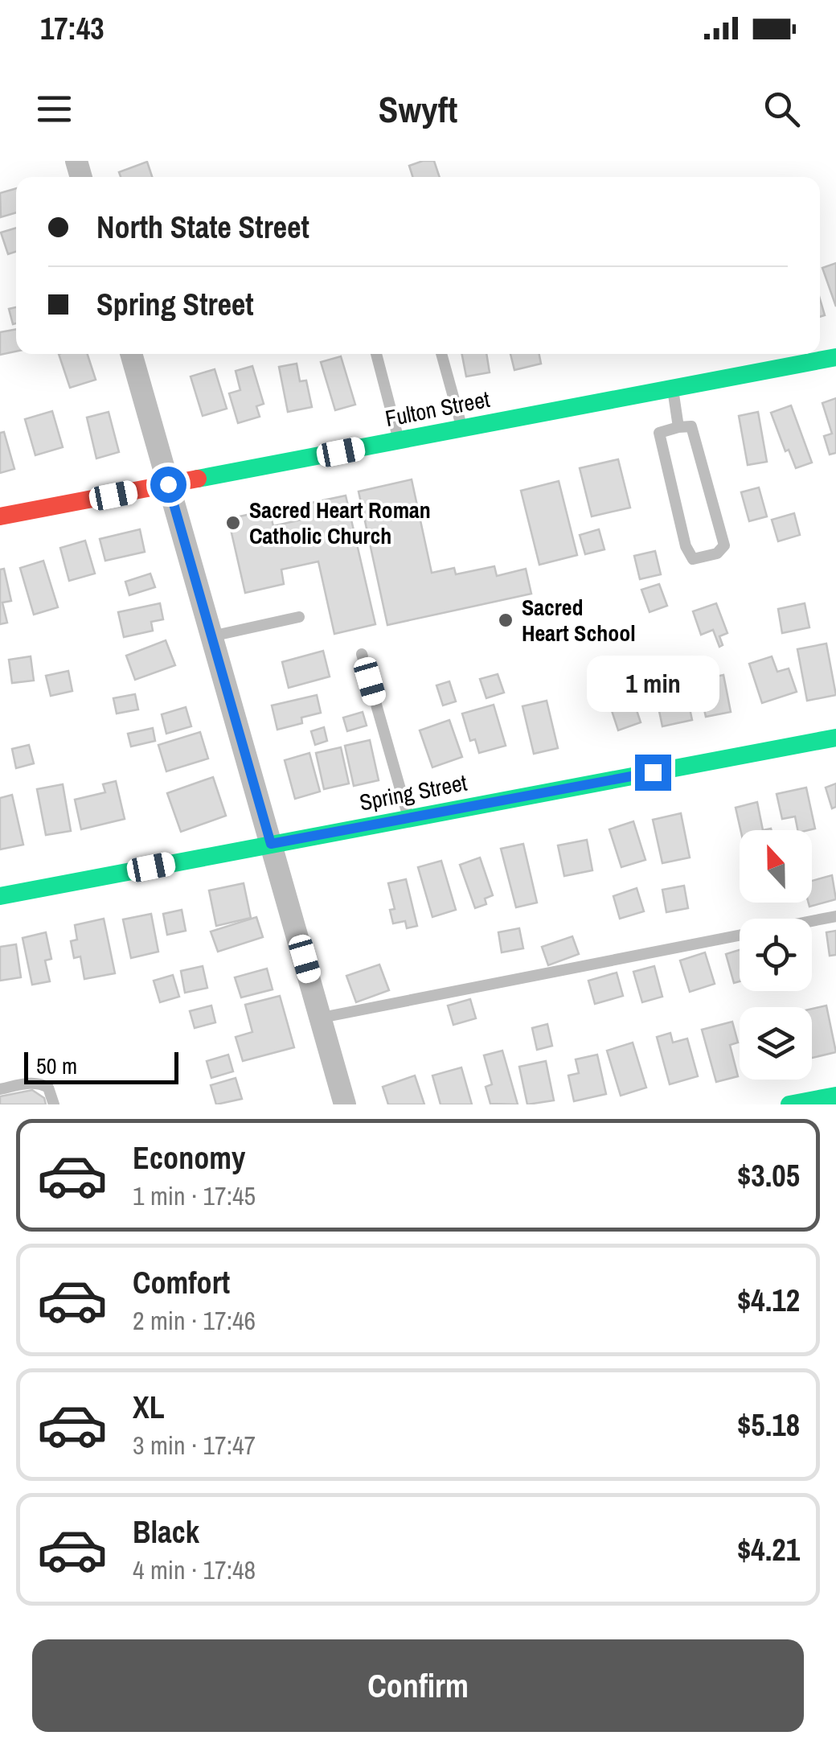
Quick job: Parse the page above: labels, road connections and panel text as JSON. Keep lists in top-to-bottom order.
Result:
{
  "streets": {
    "street": ["Fulton Street", "Spring Street"]
  },
  "places": ["Sacred Heart Roman Catholic Church", "Sacred Heart School"],
  "scale_bar": "50 m",
  "north": "top",
  "page": {
    "status": "17:43",
    "header": "Swyft",
    "banner": ["North State Street", "Spring Street"],
    "bubble": "1 min",
    "scale": "50 m",
    "list": [
      {
        "name": "Economy",
        "note": "1 min · 17:45",
        "value": "$3.05"
      },
      {
        "name": "Comfort",
        "note": "2 min · 17:46",
        "value": "$4.12"
      },
      {
        "name": "XL",
        "note": "3 min · 17:47",
        "value": "$5.18"
      },
      {
        "name": "Black",
        "note": "4 min · 17:48",
        "value": "$4.21"
      }
    ],
    "buttons": "Confirm"
  }
}
